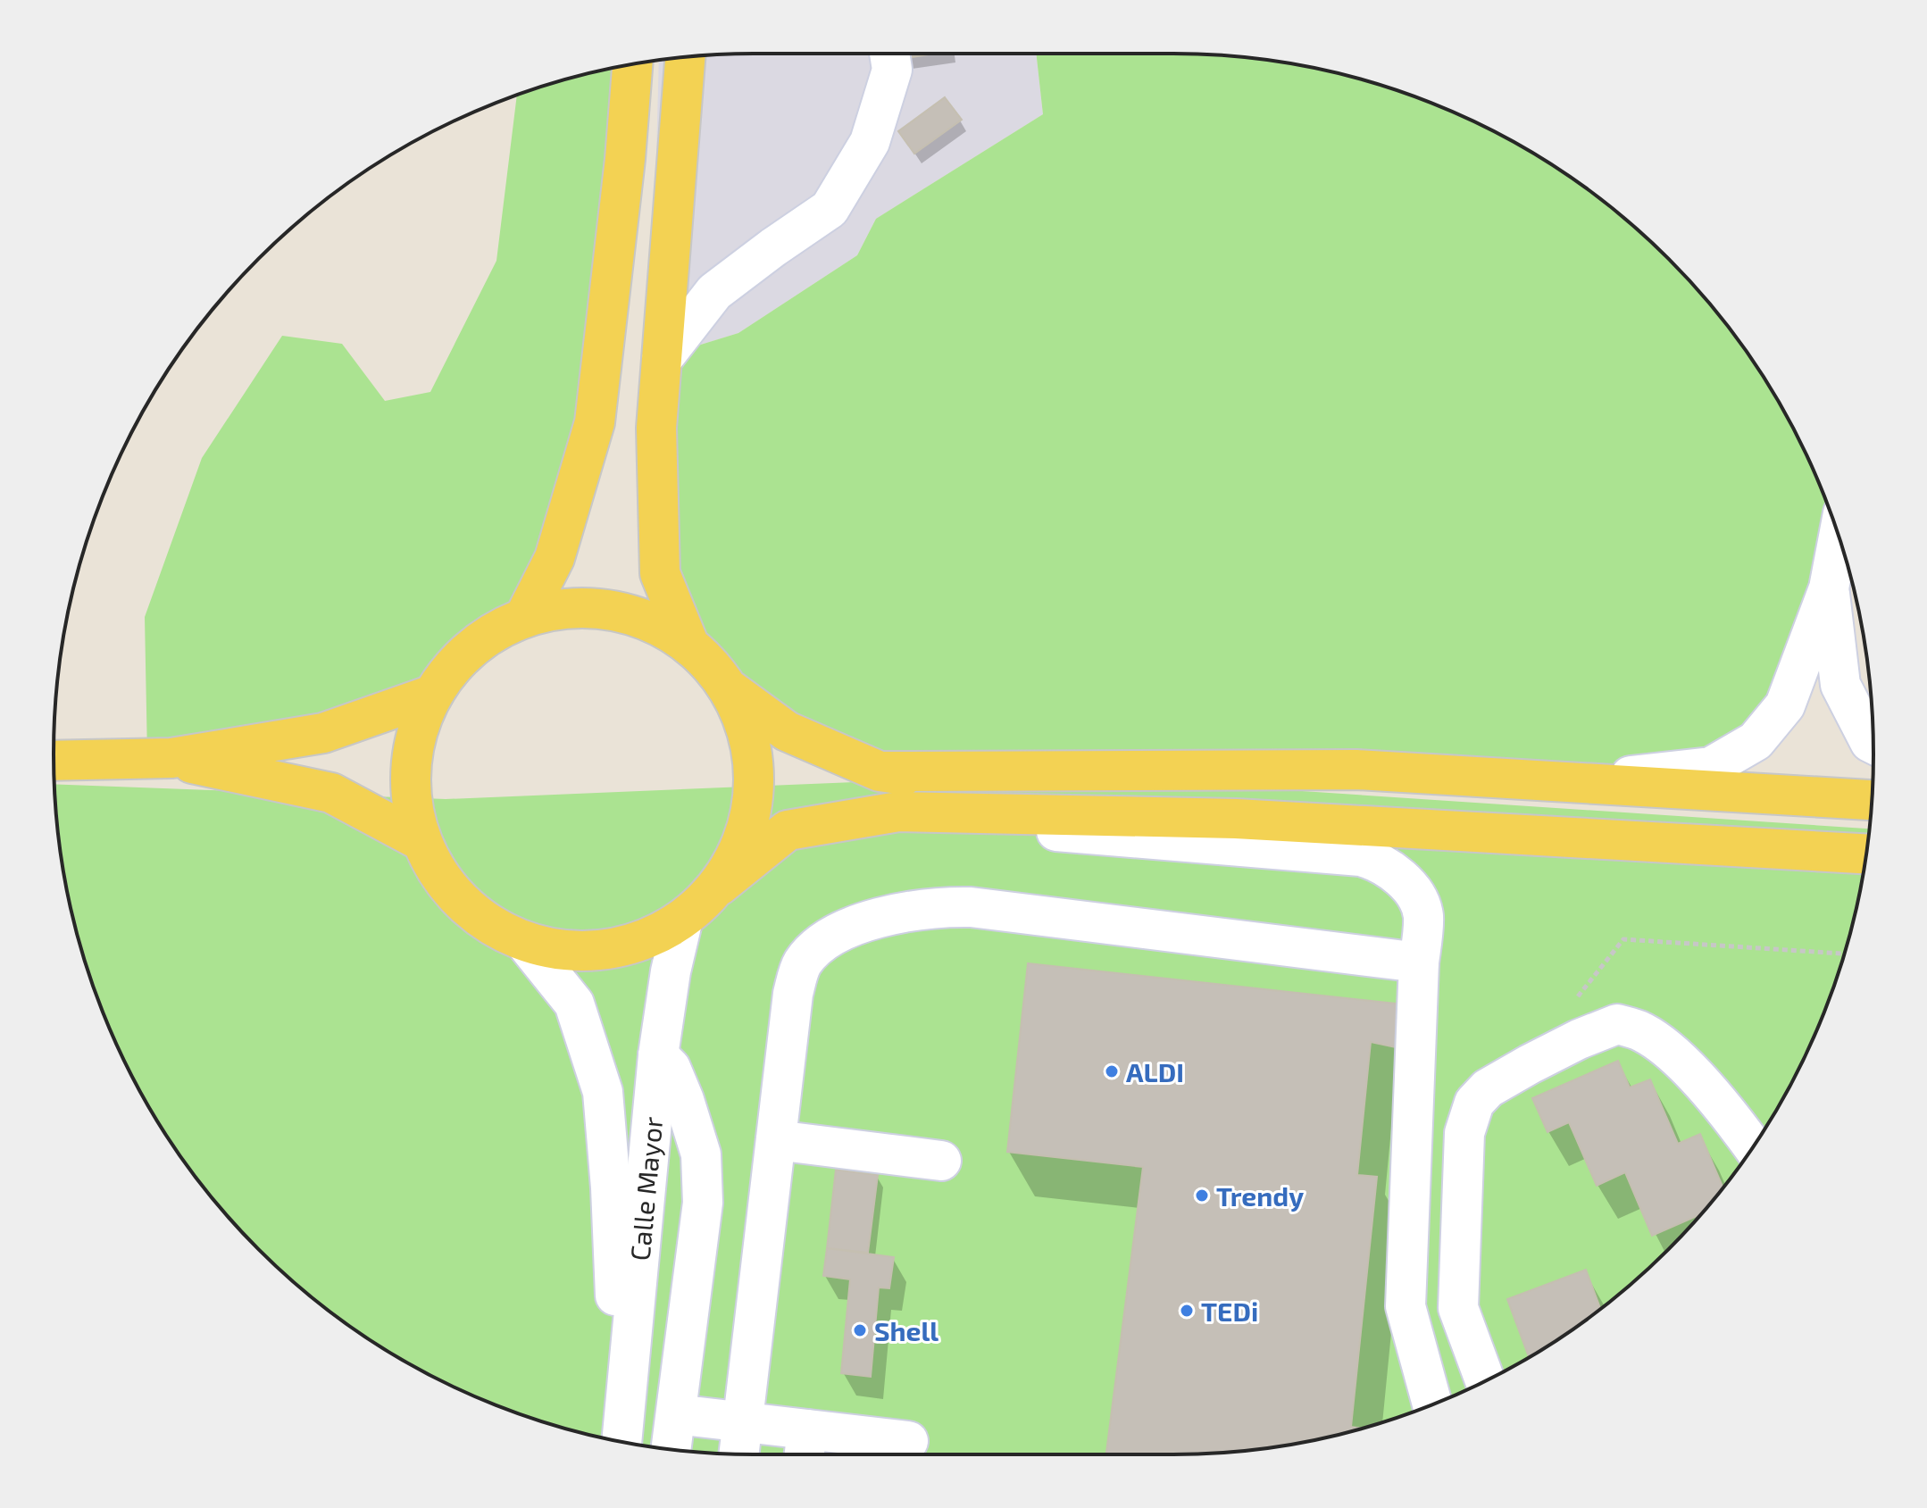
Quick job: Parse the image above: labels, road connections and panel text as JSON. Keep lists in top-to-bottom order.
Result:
{
  "streets": {
    "street": ["Calle Mayor"]
  },
  "places": [
    "ALDI",
    "Trendy",
    "TEDi",
    "Shell"
  ]
}
